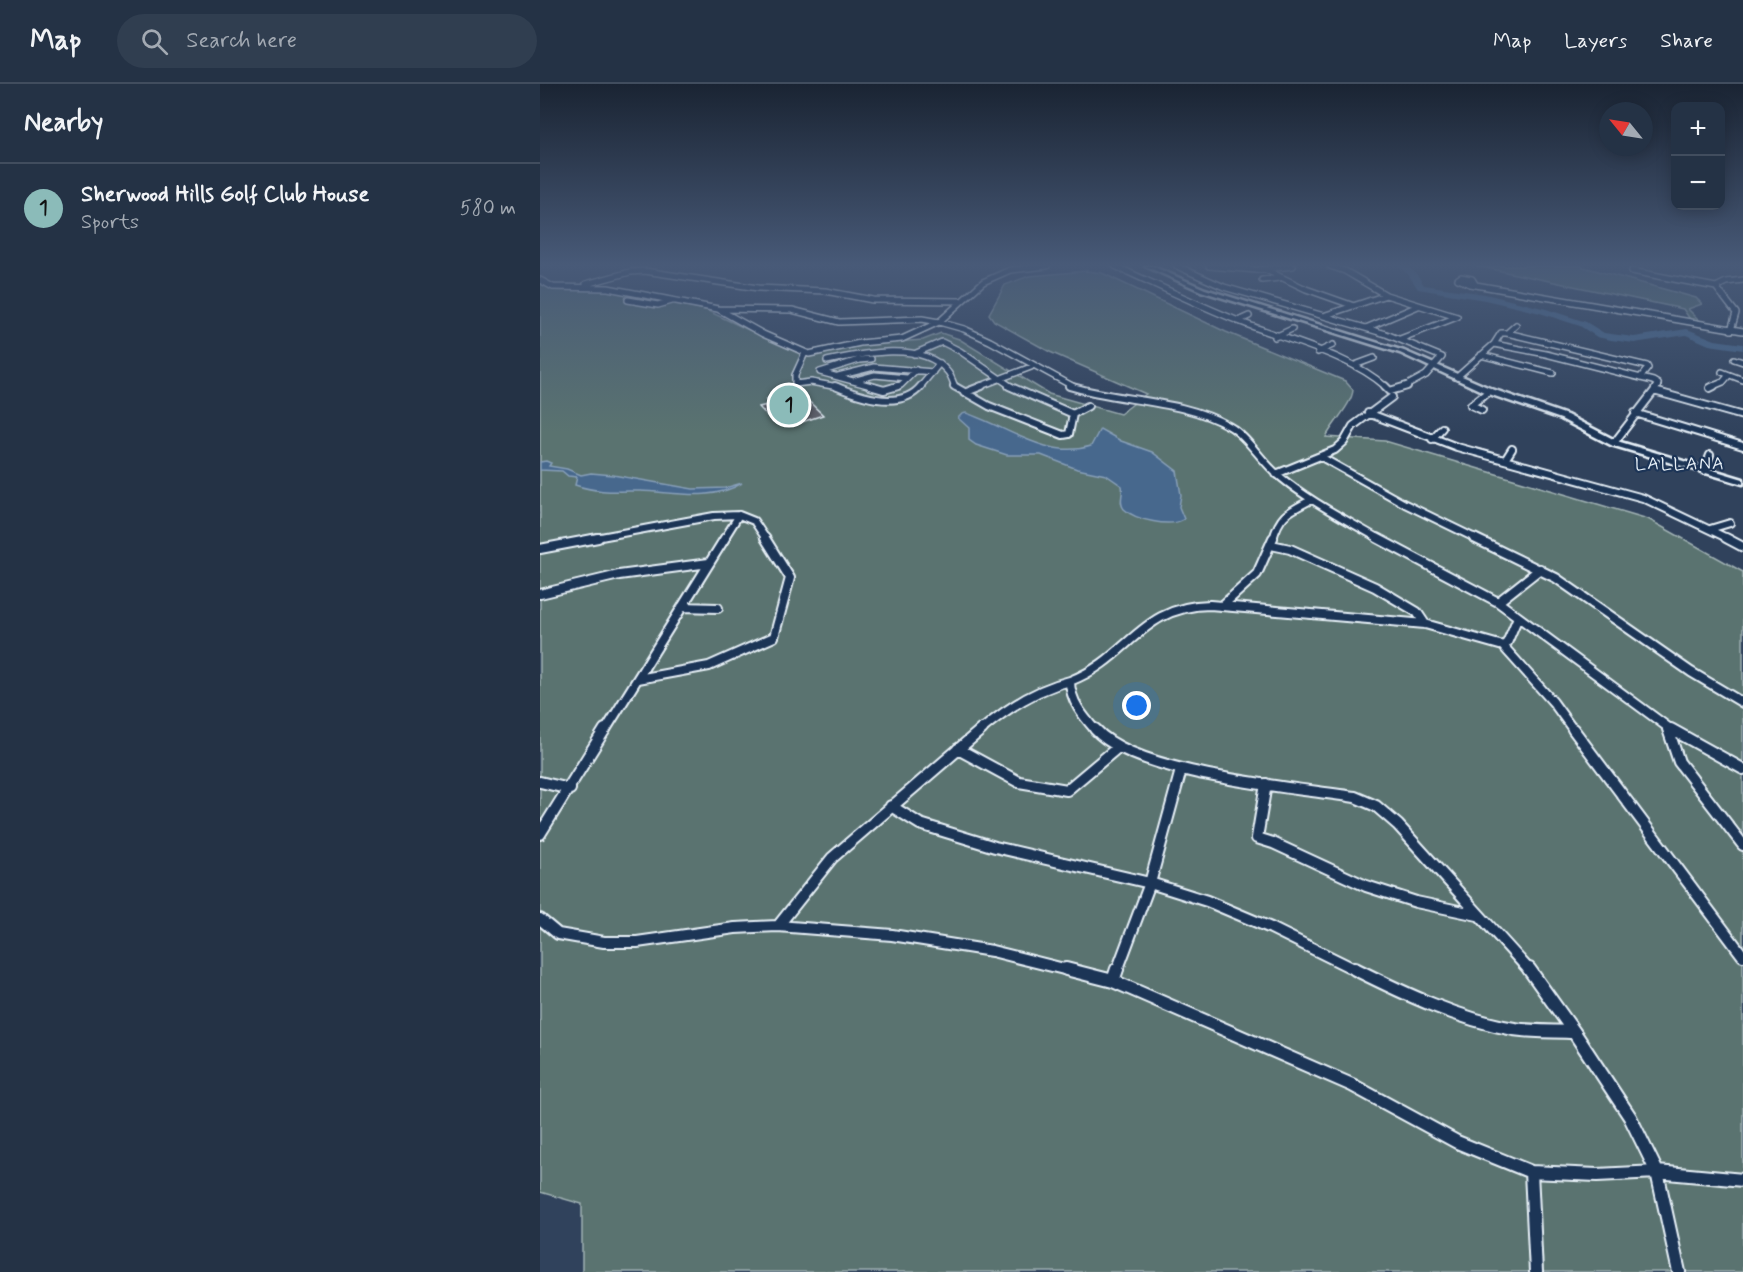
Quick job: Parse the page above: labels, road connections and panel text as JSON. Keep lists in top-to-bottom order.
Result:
{
  "districts": ["LALLANA"],
  "north": "top left",
  "page": {
    "header": "Map",
    "search": "Search here",
    "nav": ["Map", "Layers", "Share"],
    "heading": "Nearby",
    "map_buttons": ["+", "−"],
    "list": [
      {
        "mark": "1",
        "name": "Sherwood Hills Golf Club House",
        "note": "Sports",
        "value": "580 m"
      }
    ],
    "pins": "1"
  }
}
